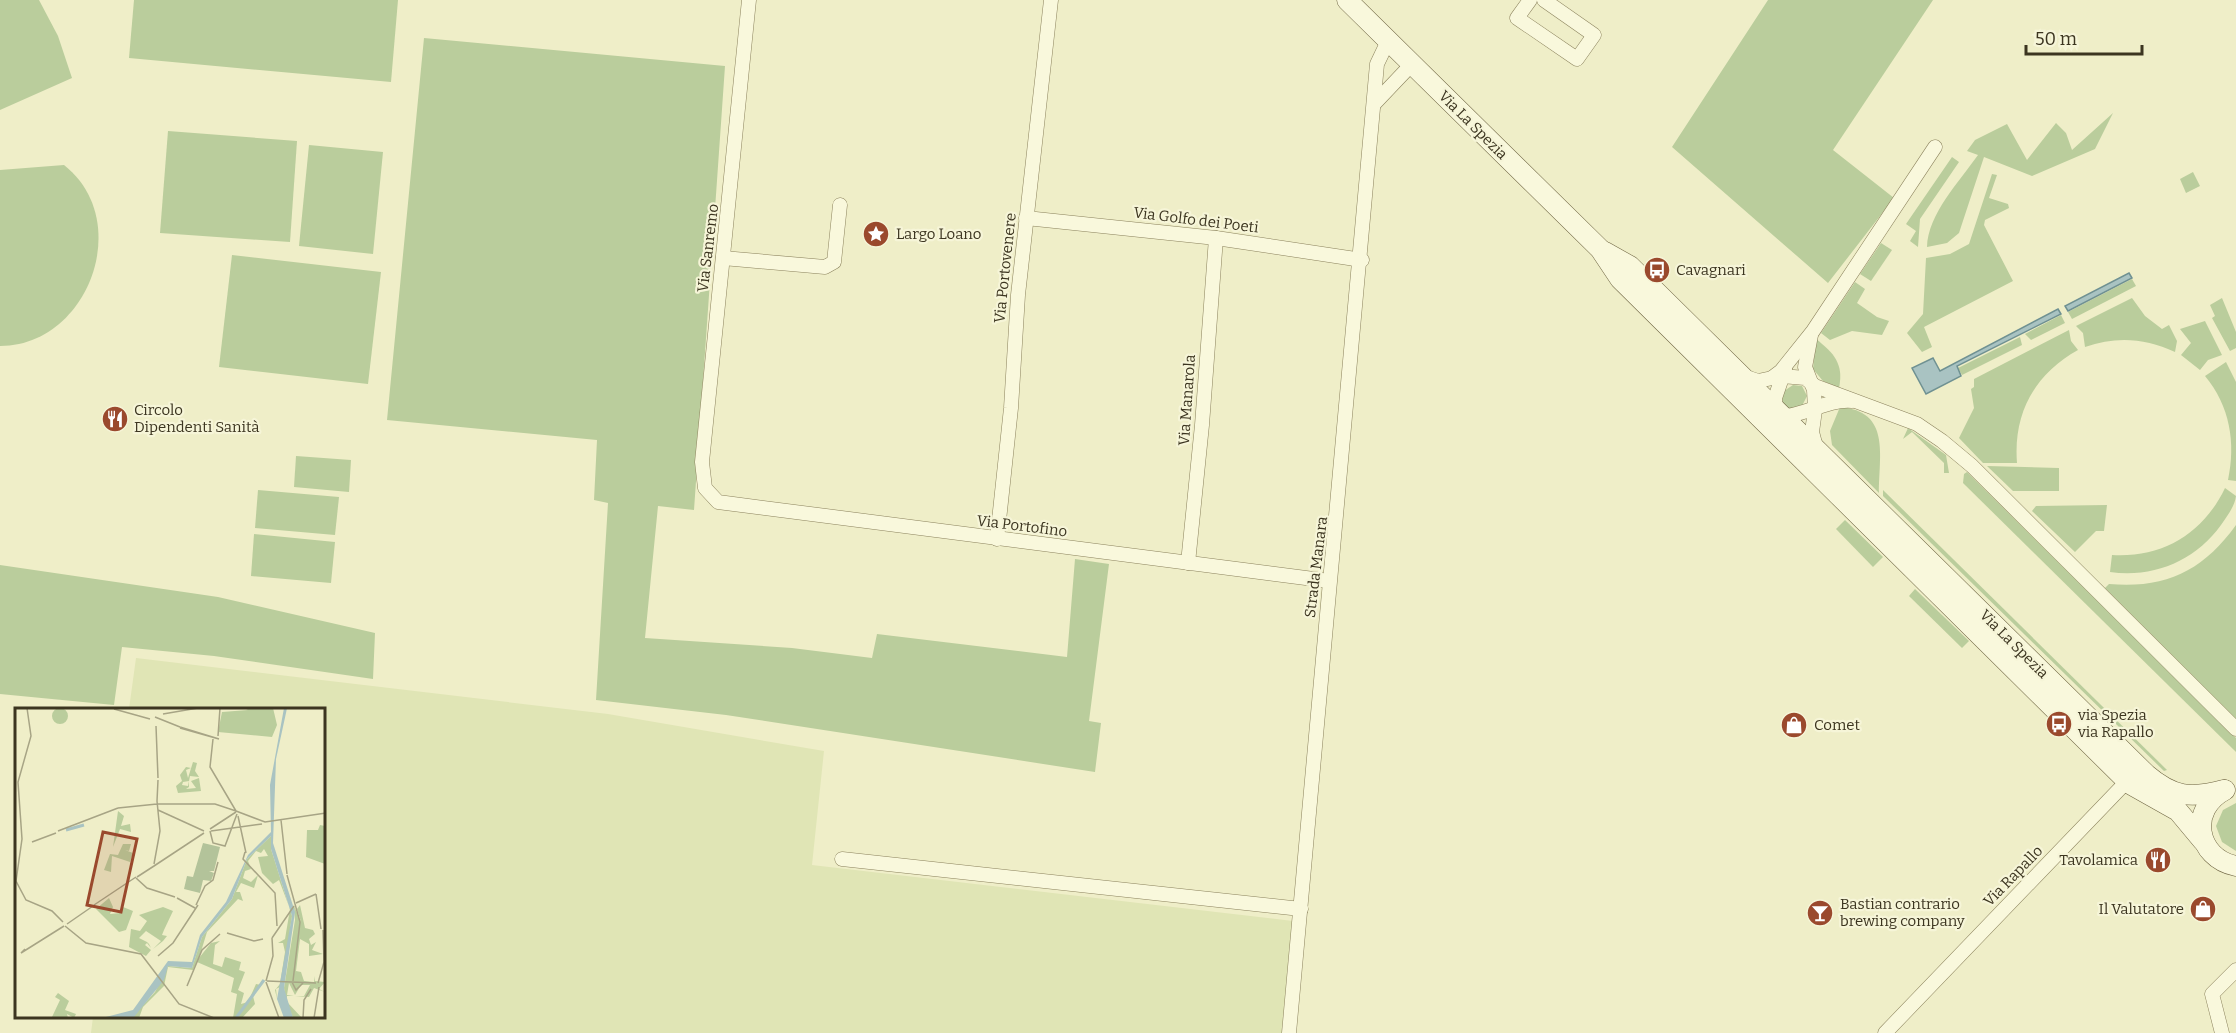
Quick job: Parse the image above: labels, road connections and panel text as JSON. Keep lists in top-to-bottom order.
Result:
{
  "streets": {
    "main road": ["Via La Spezia"],
    "street": [
      "Via Golfo dei Poeti",
      "Via Sanremo",
      "Via Portovenere",
      "Via Manarola",
      "Via Portofino",
      "Strada Manara",
      "Via Rapallo"
    ]
  },
  "crossings": [
    ["Via La Spezia", "Strada Manara"],
    ["Via La Spezia", "Via Rapallo"],
    ["Via Golfo dei Poeti", "Via Portovenere"],
    ["Via Golfo dei Poeti", "Via Manarola"],
    ["Via Golfo dei Poeti", "Strada Manara"],
    ["Via Sanremo", "Via Portofino"],
    ["Via Portovenere", "Via Portofino"],
    ["Via Manarola", "Via Portofino"],
    ["Via Portofino", "Strada Manara"]
  ],
  "places": {
    "place": ["Largo Loano"],
    "bus stop": ["Cavagnari", "via Spezia via Rapallo"],
    "restaurant": ["Circolo Dipendenti Sanità", "Tavolamica"],
    "shop": ["Comet", "Il Valutatore"],
    "bar": ["Bastian contrario brewing company"]
  },
  "scale_bar": "50 m"
}
